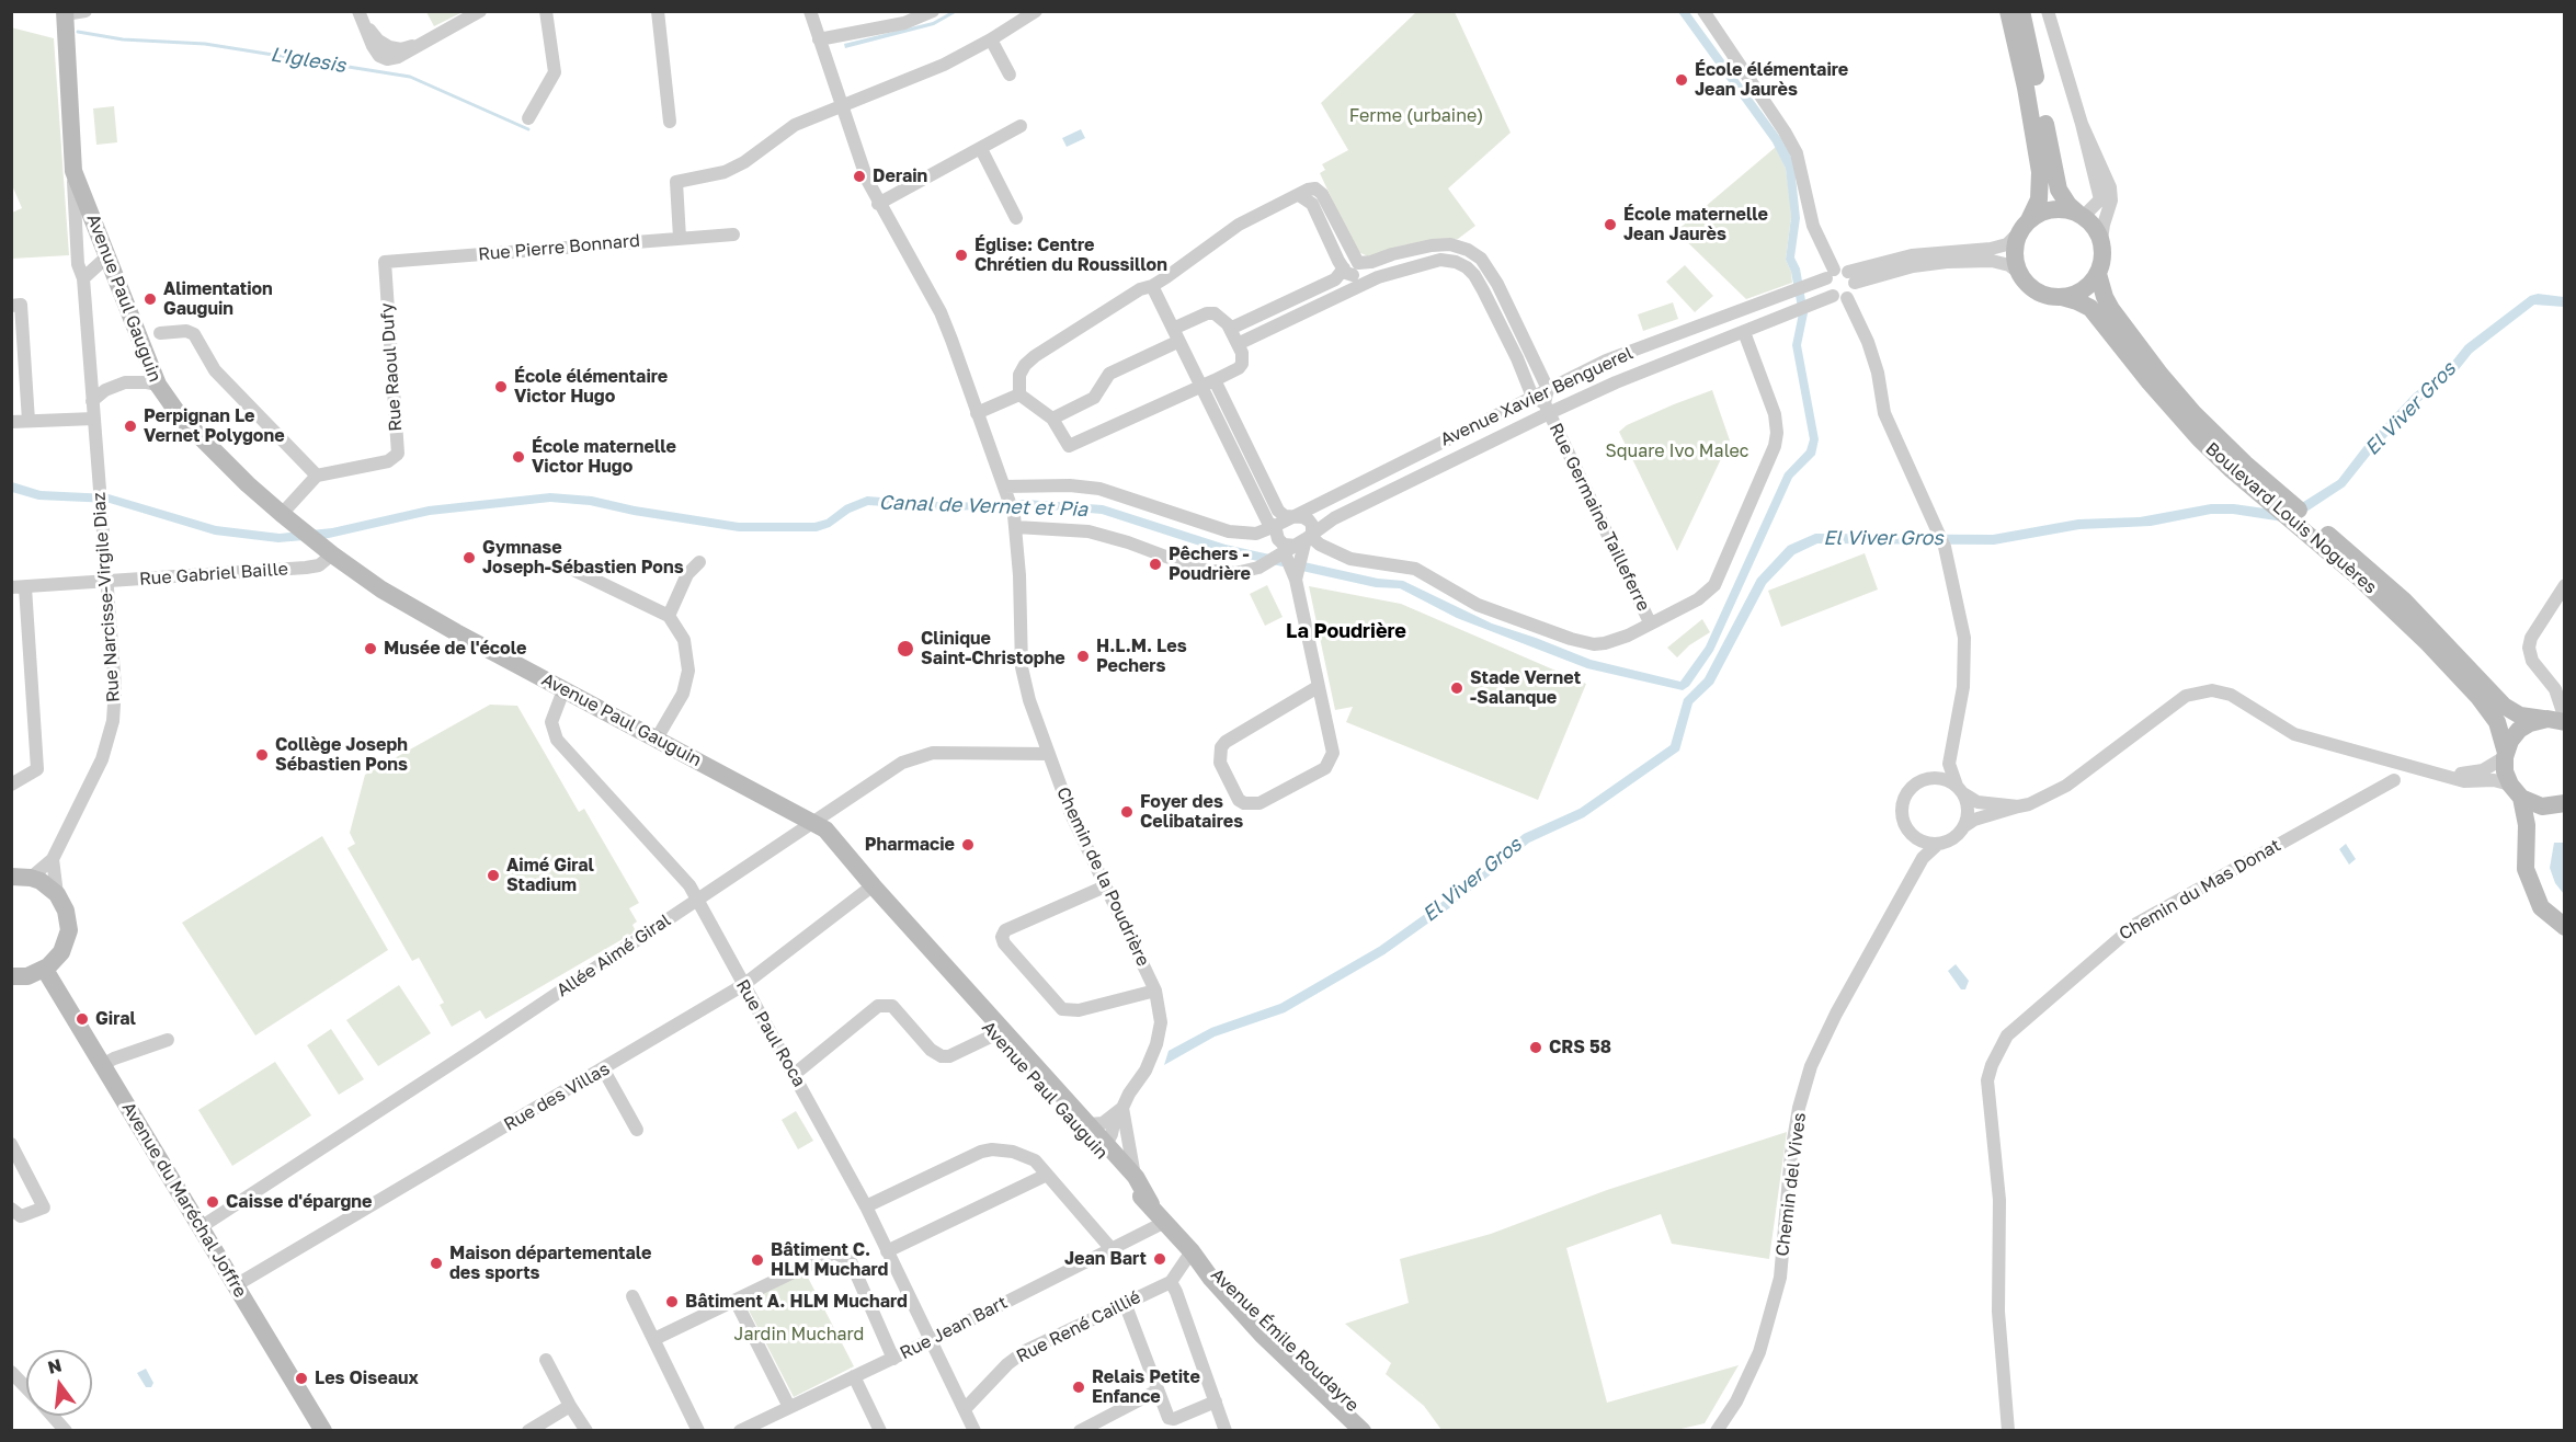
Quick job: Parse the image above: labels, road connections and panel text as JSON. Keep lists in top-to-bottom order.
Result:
{
  "streets": {
    "main road": [
      "Avenue Paul Gauguin",
      "Boulevard Louis Noguères",
      "Avenue du Maréchal Joffre",
      "Avenue Émile Roudayre"
    ],
    "street": [
      "Rue Pierre Bonnard",
      "Rue Raoul Dufy",
      "Avenue Xavier Benguerel",
      "Rue Germaine Tailleferre",
      "Rue Gabriel Baille",
      "Rue Narcisse-Virgile Diaz",
      "Chemin de la Poudrière",
      "Chemin du Mas Donat",
      "Allée Aimé Giral",
      "Rue Paul Roca",
      "Rue des Villas",
      "Chemin del Vives",
      "Rue René Caillié",
      "Rue Jean Bart"
    ]
  },
  "crossings": [
    ["Rue Pierre Bonnard", "Rue Raoul Dufy"],
    ["Avenue Paul Gauguin", "Rue Gabriel Baille"],
    ["Avenue Paul Gauguin", "Rue Narcisse-Virgile Diaz"],
    ["Avenue Paul Gauguin", "Chemin de la Poudrière"],
    ["Avenue Paul Gauguin", "Allée Aimé Giral"],
    ["Avenue Paul Gauguin", "Rue Paul Roca"],
    ["Avenue Paul Gauguin", "Rue des Villas"],
    ["Avenue Paul Gauguin", "Avenue Émile Roudayre"],
    ["Avenue Xavier Benguerel", "Rue Germaine Tailleferre"],
    ["Avenue Xavier Benguerel", "Chemin de la Poudrière"],
    ["Rue Gabriel Baille", "Rue Narcisse-Virgile Diaz"],
    ["Chemin de la Poudrière", "Allée Aimé Giral"],
    ["Allée Aimé Giral", "Rue Paul Roca"],
    ["Allée Aimé Giral", "Avenue du Maréchal Joffre"],
    ["Rue Paul Roca", "Rue des Villas"],
    ["Rue Paul Roca", "Rue René Caillié"],
    ["Rue Paul Roca", "Rue Jean Bart"],
    ["Rue des Villas", "Avenue du Maréchal Joffre"],
    ["Rue Jean Bart", "Avenue Émile Roudayre"]
  ],
  "districts": ["La Poudrière"],
  "water": ["L'Iglesis", "El Viver Gros", "Canal de Vernet et Pia"],
  "parks": ["Ferme (urbaine)", "Square Ivo Malec", "Jardin Muchard"],
  "places": [
    "École élémentaire Jean Jaurès",
    "Derain",
    "École maternelle Jean Jaurès",
    "Église: Centre Chrétien du Roussillon",
    "Alimentation Gauguin",
    "École élémentaire Victor Hugo",
    "Perpignan Le Vernet Polygone",
    "École maternelle Victor Hugo",
    "Gymnase Joseph-Sébastien Pons",
    "Pêchers - Poudrière",
    "Musée de l'école",
    "Clinique Saint-Christophe",
    "H.L.M. Les Pechers",
    "Stade Vernet -Salanque",
    "Collège Joseph Sébastien Pons",
    "Foyer des Celibataires",
    "Pharmacie",
    "Aimé Giral Stadium",
    "Giral",
    "CRS 58",
    "Caisse d'épargne",
    "Jean Bart",
    "Bâtiment C. HLM Muchard",
    "Maison départementale des sports",
    "Bâtiment A. HLM Muchard",
    "Les Oiseaux",
    "Relais Petite Enfance"
  ],
  "north": "top"
}
